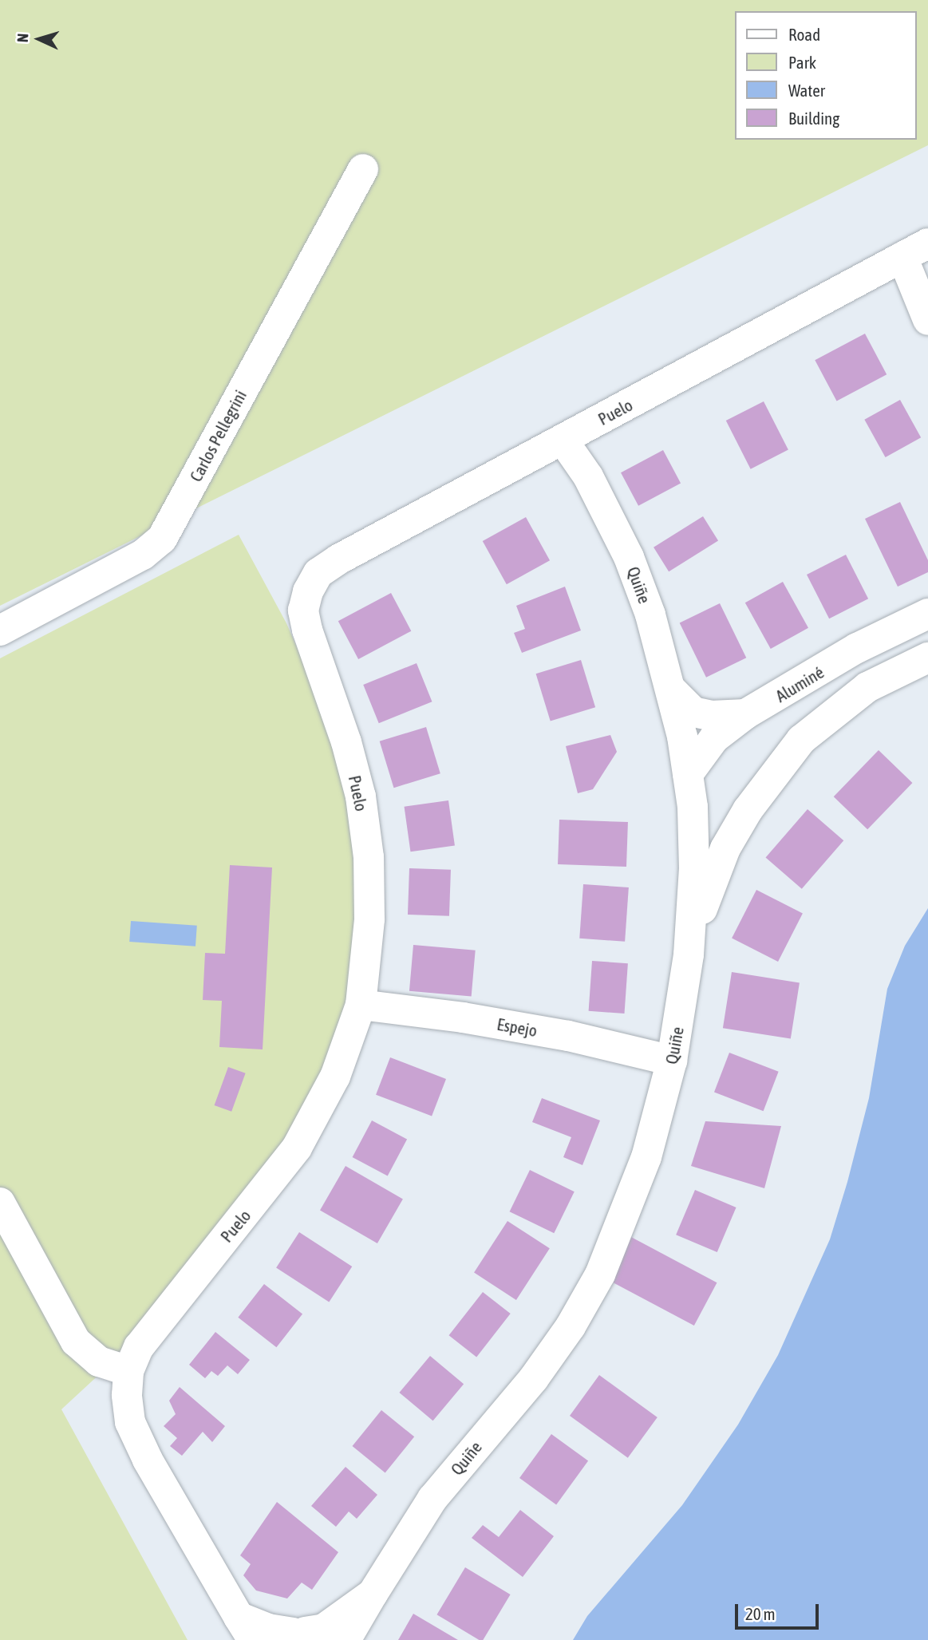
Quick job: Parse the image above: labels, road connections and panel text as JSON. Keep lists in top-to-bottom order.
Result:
{
  "streets": {
    "street": [
      "Puelo",
      "Carlos Pellegrini",
      "Quiñe",
      "Aluminé",
      "Espejo"
    ]
  },
  "crossings": [
    ["Puelo", "Quiñe"],
    ["Puelo", "Espejo"],
    ["Quiñe", "Aluminé"],
    ["Quiñe", "Espejo"]
  ],
  "legend": [
    "Road",
    "Park",
    "Water",
    "Building"
  ],
  "scale_bar": "20 m",
  "north": "left"
}
